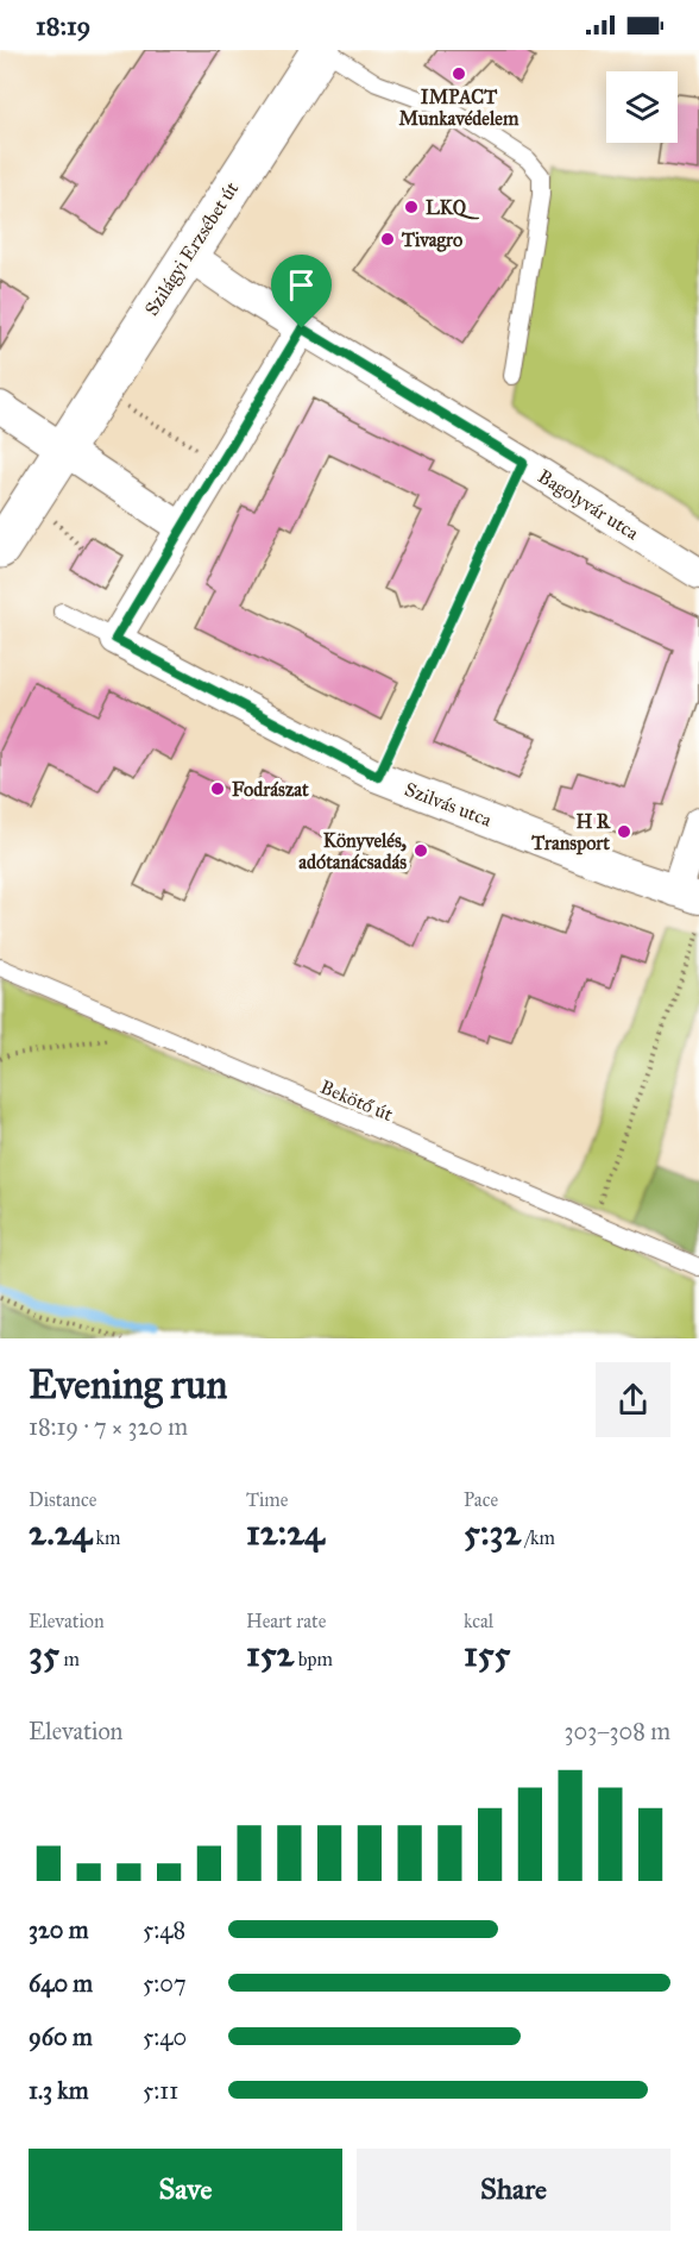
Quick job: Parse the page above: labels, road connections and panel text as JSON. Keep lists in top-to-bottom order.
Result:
{
  "streets": {
    "street": ["Szilágyi Erzsébet út", "Bagolyvár utca", "Szilvás utca"],
    "lane": ["Bekötő út"]
  },
  "crossings": [
    ["Szilágyi Erzsébet út", "Bagolyvár utca"]
  ],
  "places": [
    "IMPACT Munkavédelem",
    "LKQ",
    "Tivagro",
    "Fodrászat",
    "H R Transport",
    "Könyvelés, adótanácsadás"
  ],
  "page": {
    "status": "18:19",
    "heading": ["Evening run", "18:19 · 7 × 320 m"],
    "stats": [
      ["Distance", "2.24 km"],
      ["Time", "12:24"],
      ["Pace", "5:32 /km"],
      ["Elevation", "35 m"],
      ["Heart rate", "152 bpm"],
      ["kcal", "155"]
    ],
    "chart": ["Elevation", "303–308 m"],
    "list": [
      {
        "name": "320 m",
        "note": "5:48"
      },
      {
        "name": "640 m",
        "note": "5:07"
      },
      {
        "name": "960 m",
        "note": "5:40"
      },
      {
        "name": "1.3 km",
        "note": "5:11"
      }
    ],
    "buttons": ["Save", "Share"]
  }
}
